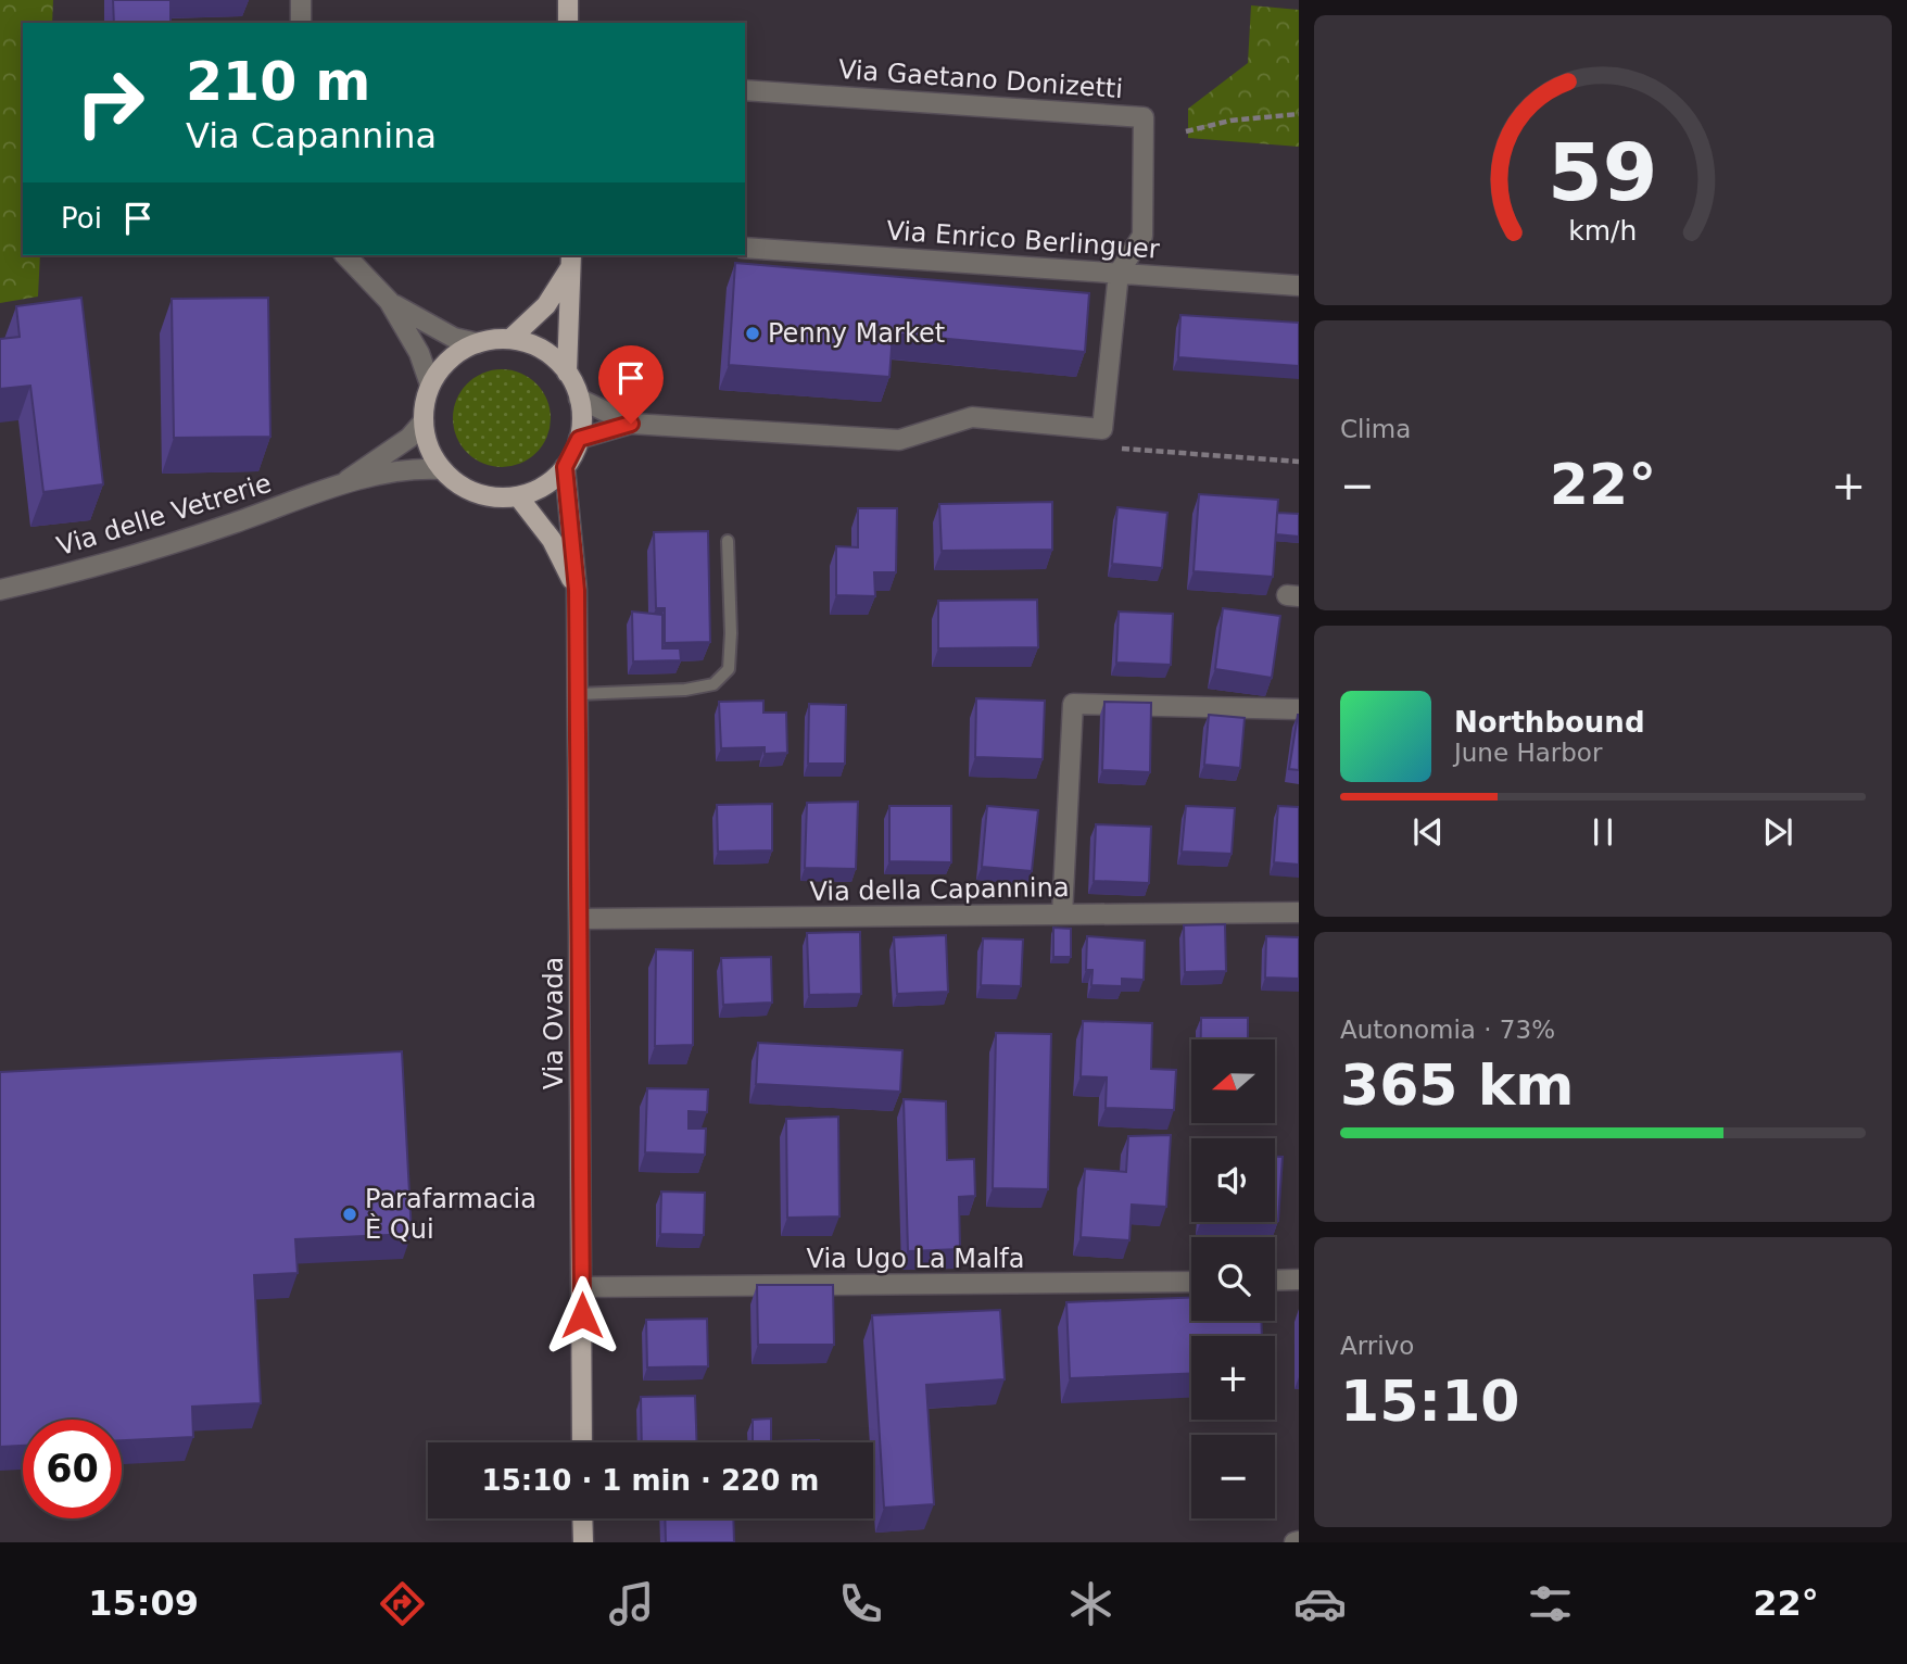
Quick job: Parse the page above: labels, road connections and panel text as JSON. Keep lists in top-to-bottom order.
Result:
{
  "streets": {
    "main road": ["Via Ovada"],
    "street": [
      "Via Gaetano Donizetti",
      "Via Enrico Berlinguer",
      "Via delle Vetrerie",
      "Via della Capannina",
      "Via Ugo La Malfa"
    ]
  },
  "crossings": [
    ["Via Gaetano Donizetti", "Via Enrico Berlinguer"],
    ["Via delle Vetrerie", "Via Ovada"],
    ["Via della Capannina", "Via Ovada"],
    ["Via Ovada", "Via Ugo La Malfa"]
  ],
  "places": ["Penny Market", "Parafarmacia È Qui"],
  "north": "left",
  "page": {
    "turn": ["210 m", "Via Capannina"],
    "then": "Poi",
    "tile": [
      "Clima",
      ["Autonomia · 73%", "365 km"],
      ["Arrivo", "15:10"]
    ],
    "heat": ["−", "22°", "+"],
    "song": ["Northbound", "June Harbor"],
    "map_buttons": ["+", "−"],
    "limit": "60",
    "trip": "15:10 · 1 min · 220 m",
    "tabs": ["15:09", "22°"],
    "gauge": ["59", "km/h"]
  }
}
